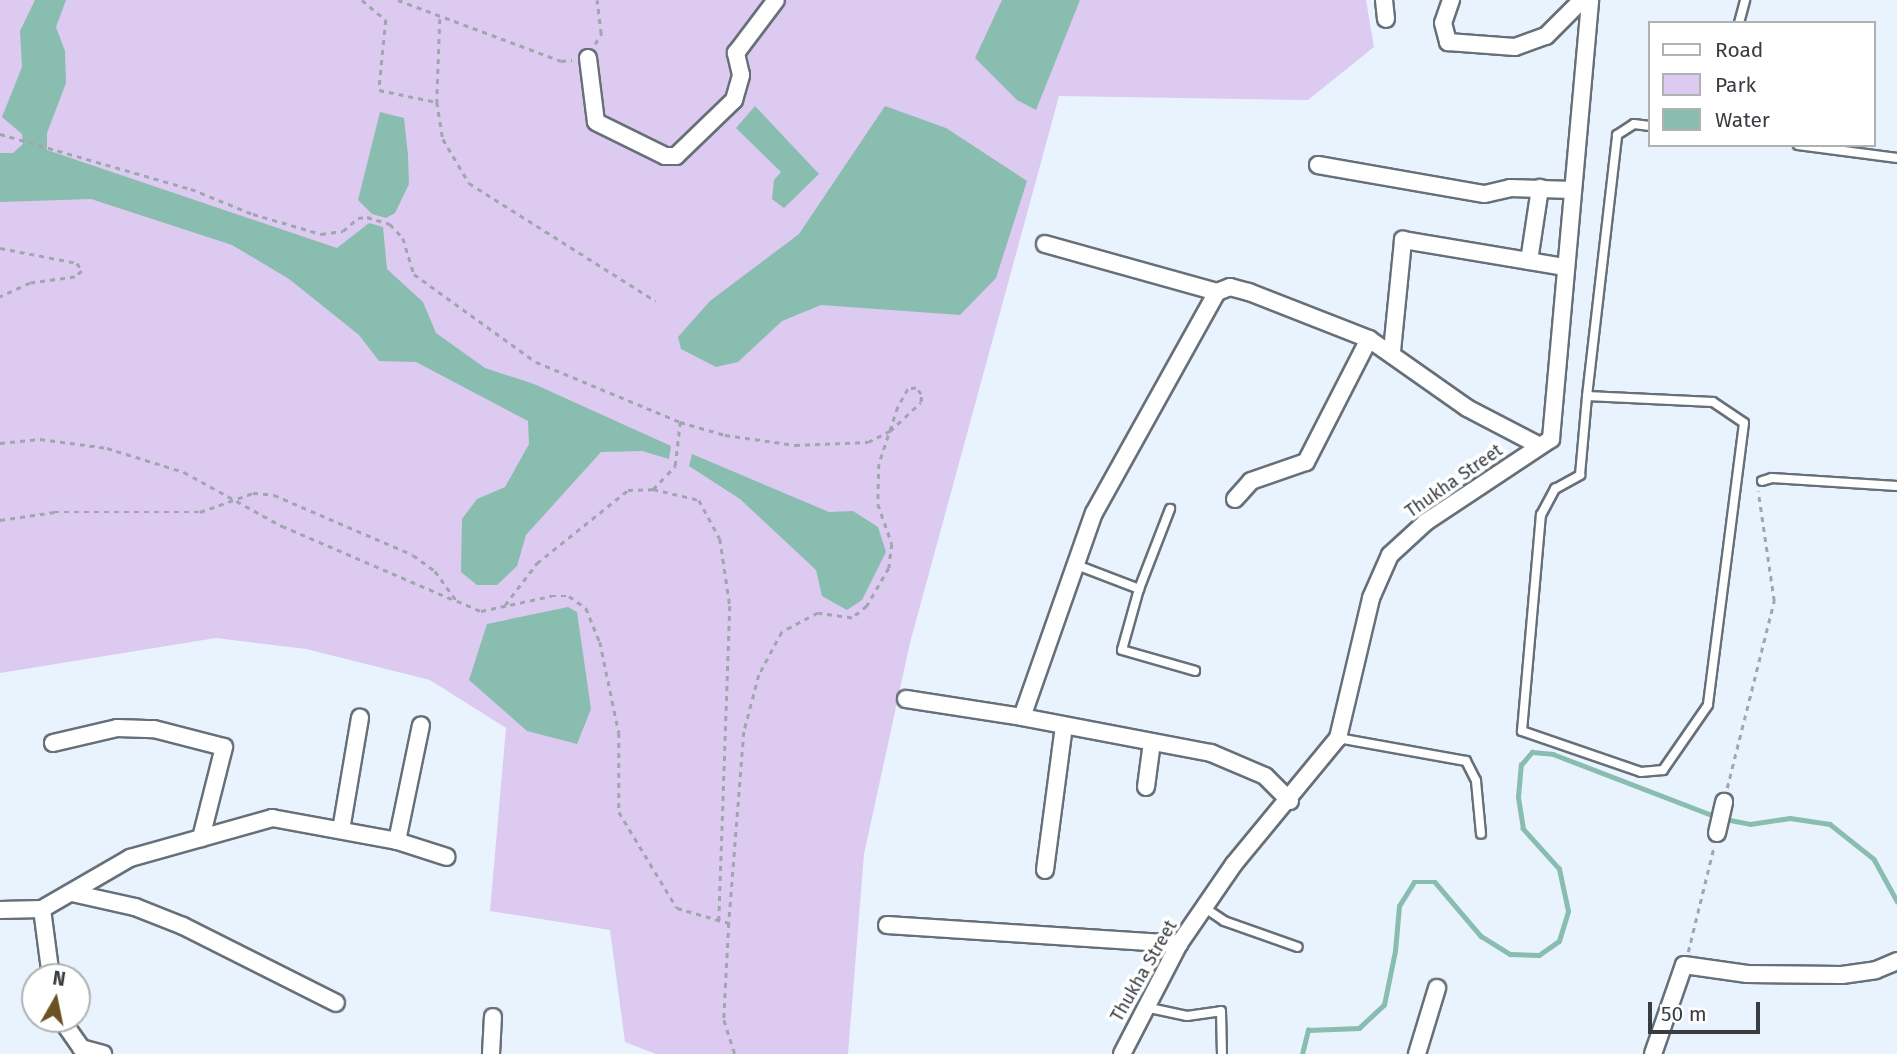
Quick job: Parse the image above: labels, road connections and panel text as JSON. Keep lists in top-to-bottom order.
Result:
{
  "streets": {
    "street": ["Thukha Street"]
  },
  "legend": ["Road", "Park", "Water"],
  "scale_bar": "50 m",
  "north": "top"
}
